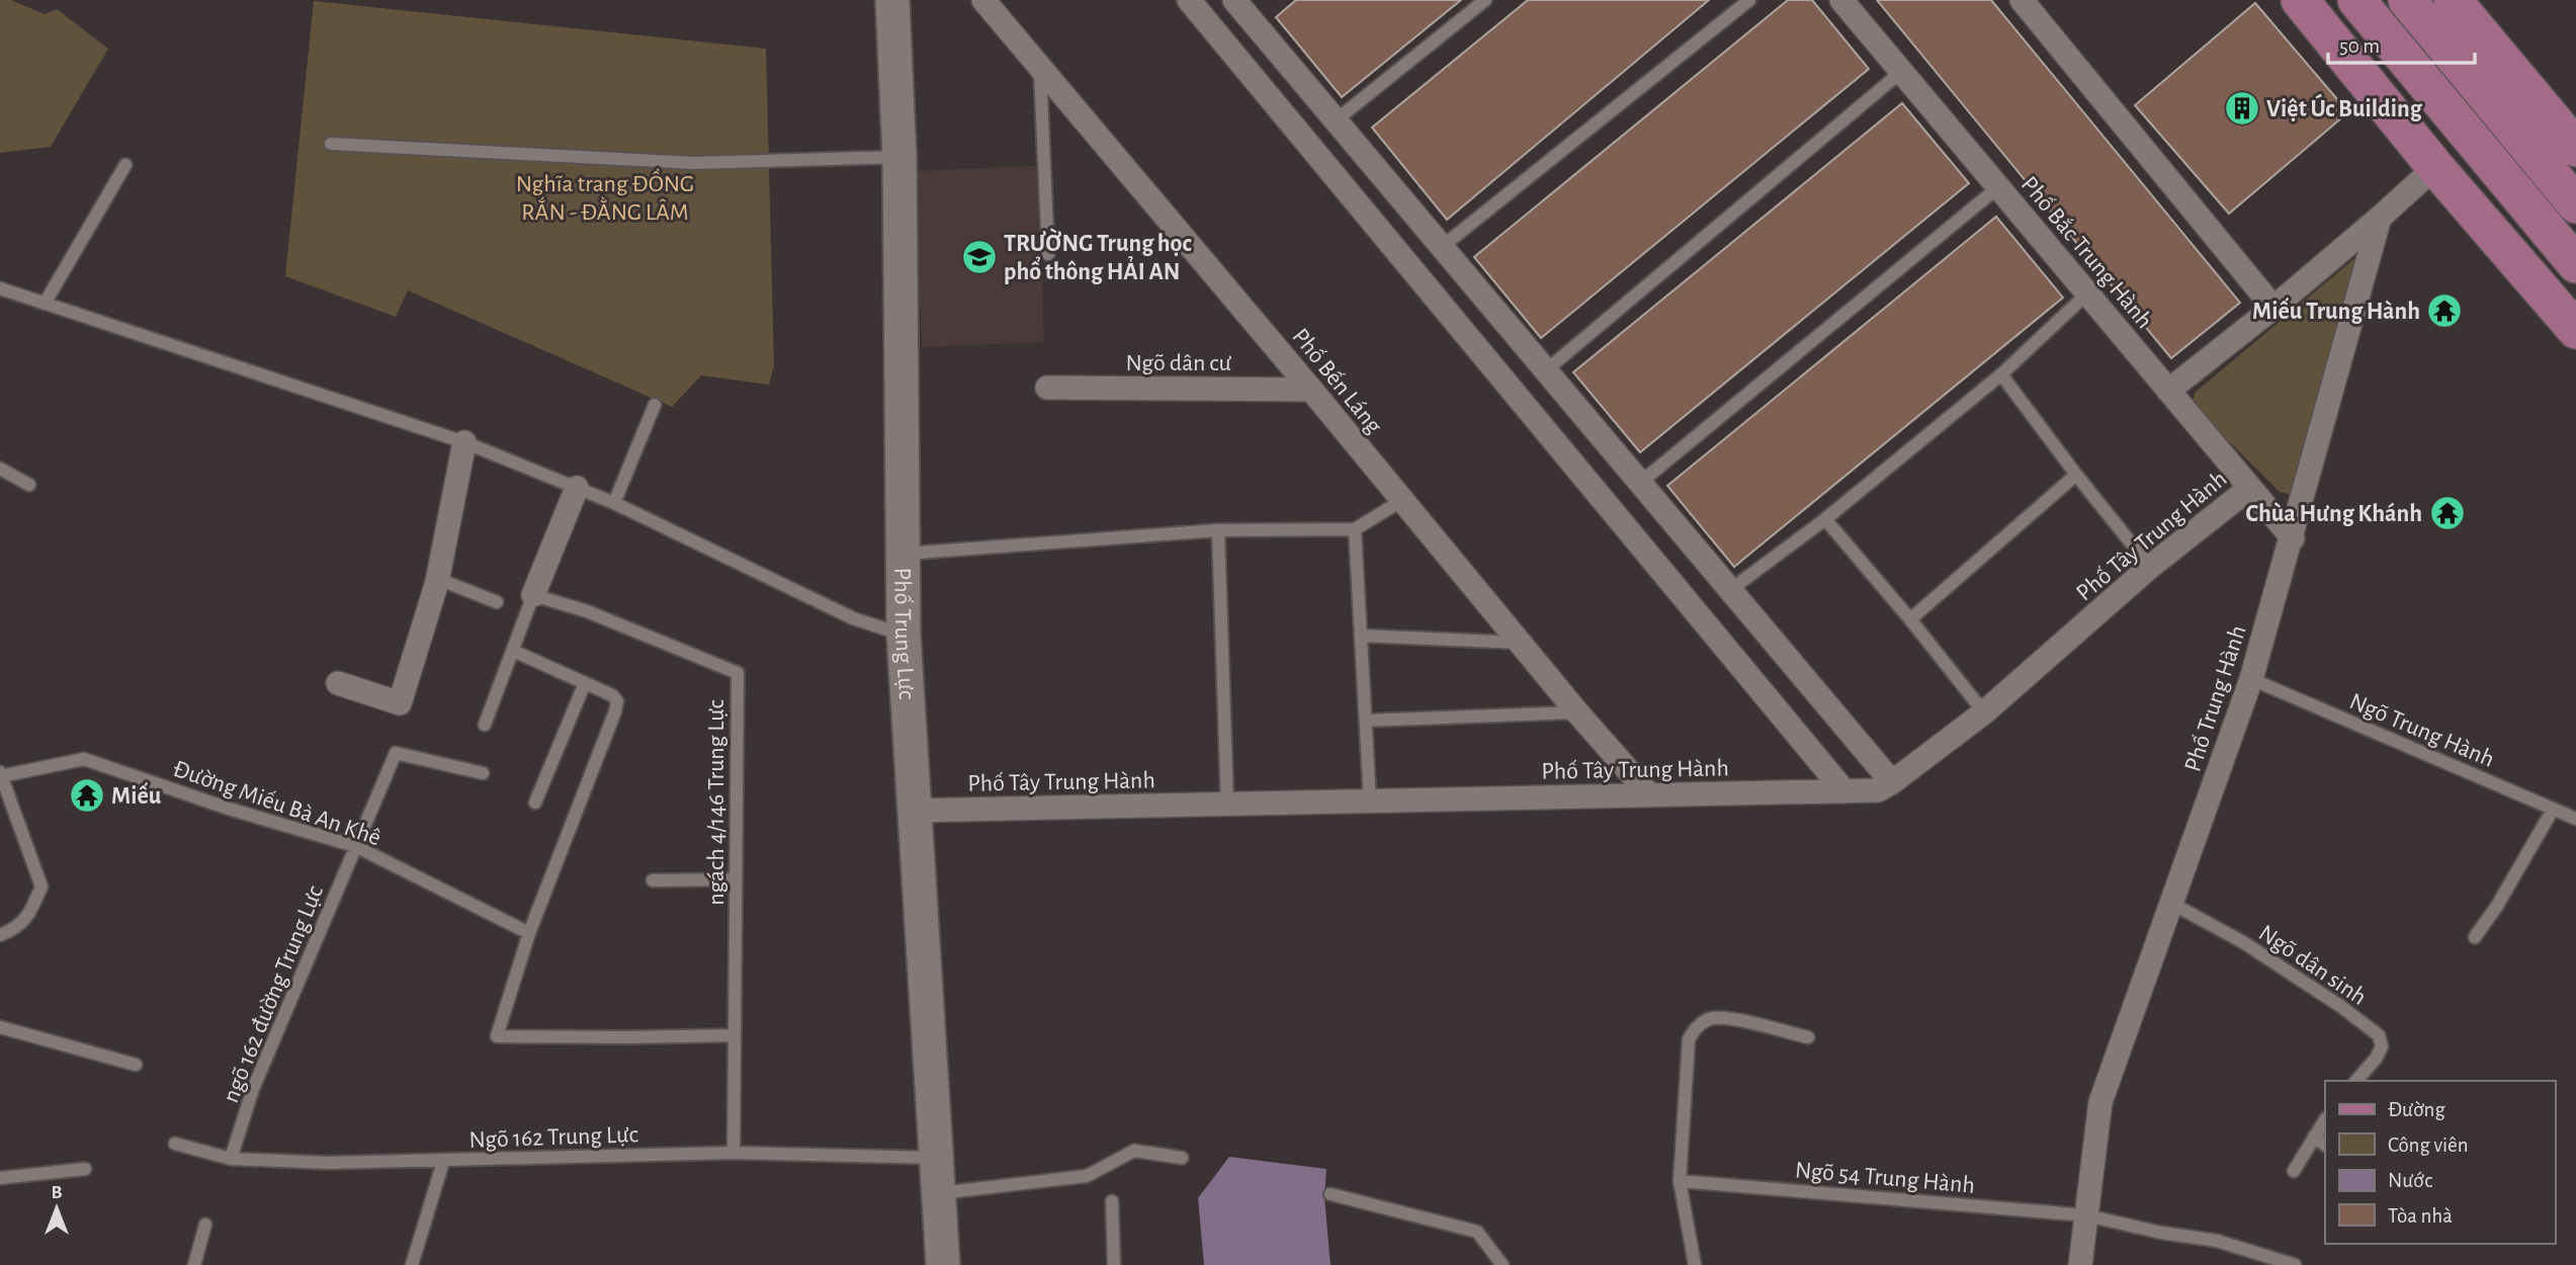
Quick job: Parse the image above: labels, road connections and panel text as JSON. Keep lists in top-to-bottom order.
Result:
{
  "streets": {
    "street": [
      "Phố Bắc Trung Hành",
      "Ngõ dân cư",
      "Phố Bến Láng",
      "Phố Tây Trung Hành",
      "Phố Trung Lực",
      "Phố Trung Hành"
    ],
    "lane": [
      "Ngõ Trung Hành",
      "Đường Miếu Bà An Khê",
      "ngách 4/146 Trung Lực",
      "Ngõ dân sinh",
      "ngõ 162 đường Trung Lực",
      "Ngõ 162 Trung Lực",
      "Ngõ 54 Trung Hành"
    ]
  },
  "crossings": [
    ["Phố Bắc Trung Hành", "Phố Tây Trung Hành"],
    ["Phố Bắc Trung Hành", "Phố Trung Hành"],
    ["Ngõ dân cư", "Phố Bến Láng"],
    ["Phố Bến Láng", "Phố Tây Trung Hành"],
    ["Phố Tây Trung Hành", "Phố Trung Lực"],
    ["Phố Trung Lực", "Ngõ 162 Trung Lực"],
    ["Phố Trung Hành", "Ngõ Trung Hành"],
    ["Phố Trung Hành", "Ngõ dân sinh"],
    ["Phố Trung Hành", "Ngõ 54 Trung Hành"],
    ["Đường Miếu Bà An Khê", "ngõ 162 đường Trung Lực"],
    ["ngách 4/146 Trung Lực", "Ngõ 162 Trung Lực"],
    ["ngõ 162 đường Trung Lực", "Ngõ 162 Trung Lực"]
  ],
  "parks": ["Nghĩa trang ĐỒNG RẮN - ĐẰNG LÂM"],
  "places": {
    "building": ["Việt Úc Building"],
    "school or university": ["TRƯỜNG Trung học phổ thông HẢI AN"],
    "temple": ["Miếu Trung Hành", "Chùa Hưng Khánh", "Miếu"]
  },
  "legend": [
    "Đường",
    "Công viên",
    "Nước",
    "Tòa nhà"
  ],
  "scale_bar": "50 m",
  "north": "top"
}
